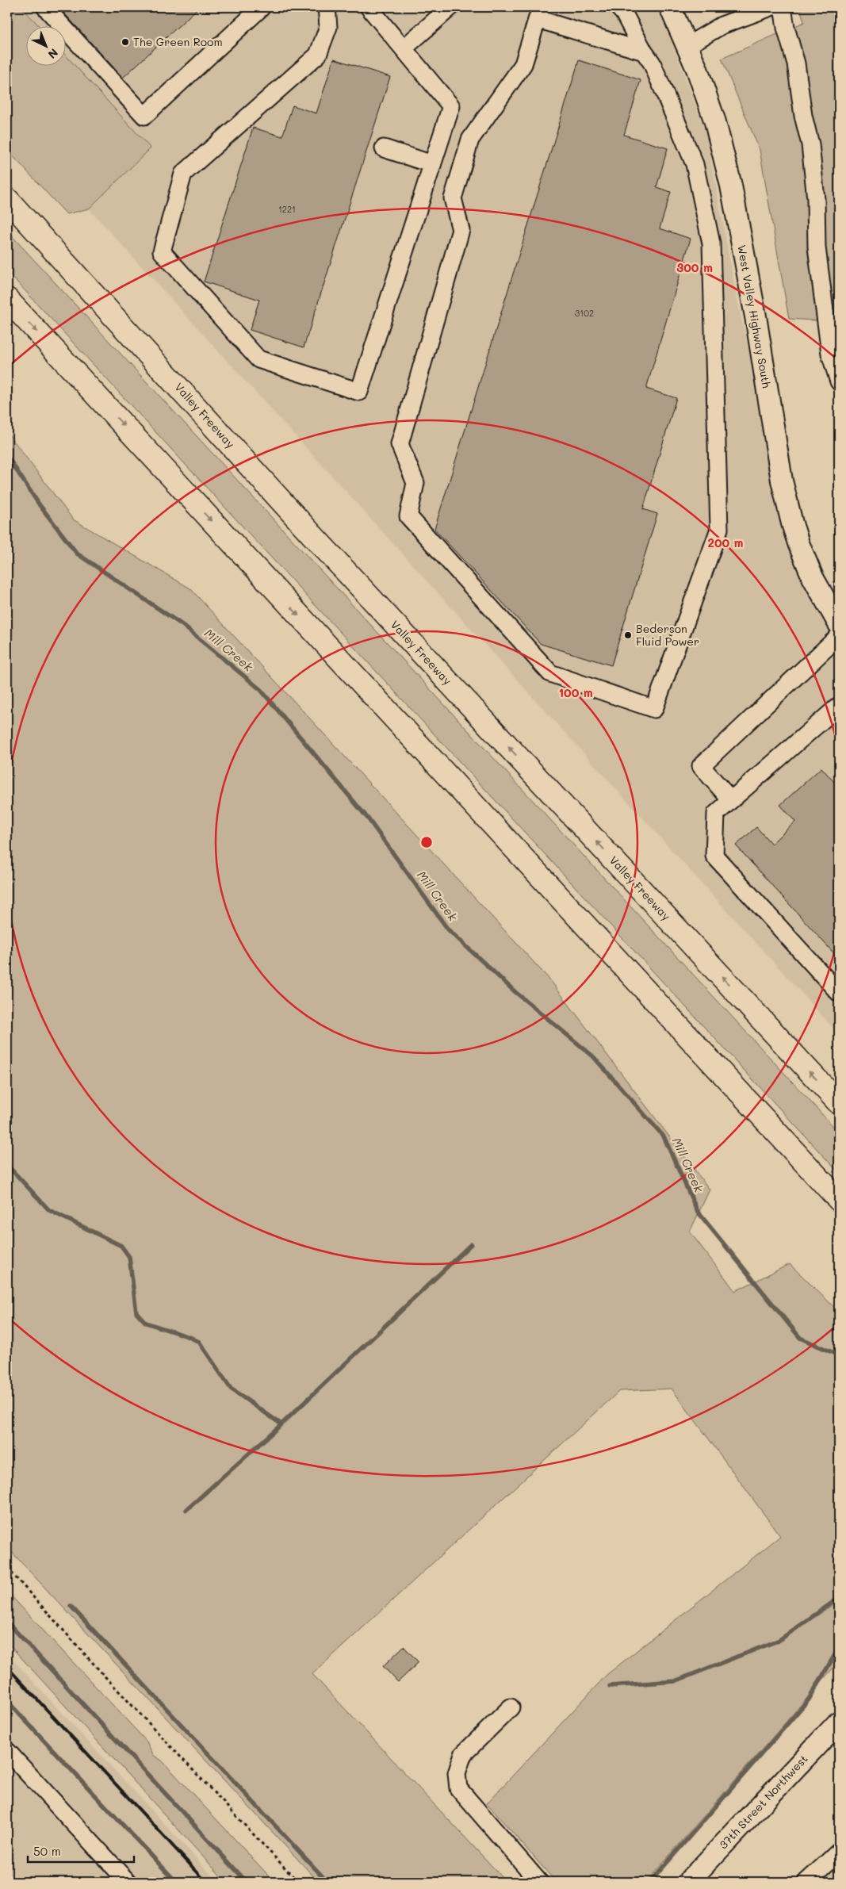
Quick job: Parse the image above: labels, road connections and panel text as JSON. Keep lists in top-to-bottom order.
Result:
{
  "streets": {
    "highway": ["Valley Freeway"],
    "main road": ["West Valley Highway South", "37th Street Northwest"]
  },
  "water": ["Mill Creek"],
  "places": ["The Green Room", "Bederson Fluid Power"],
  "house_numbers": ["1221", "3102"],
  "scale_bar": "50 m",
  "north": "bottom right",
  "rings": ["300 m", "200 m", "100 m"]
}
